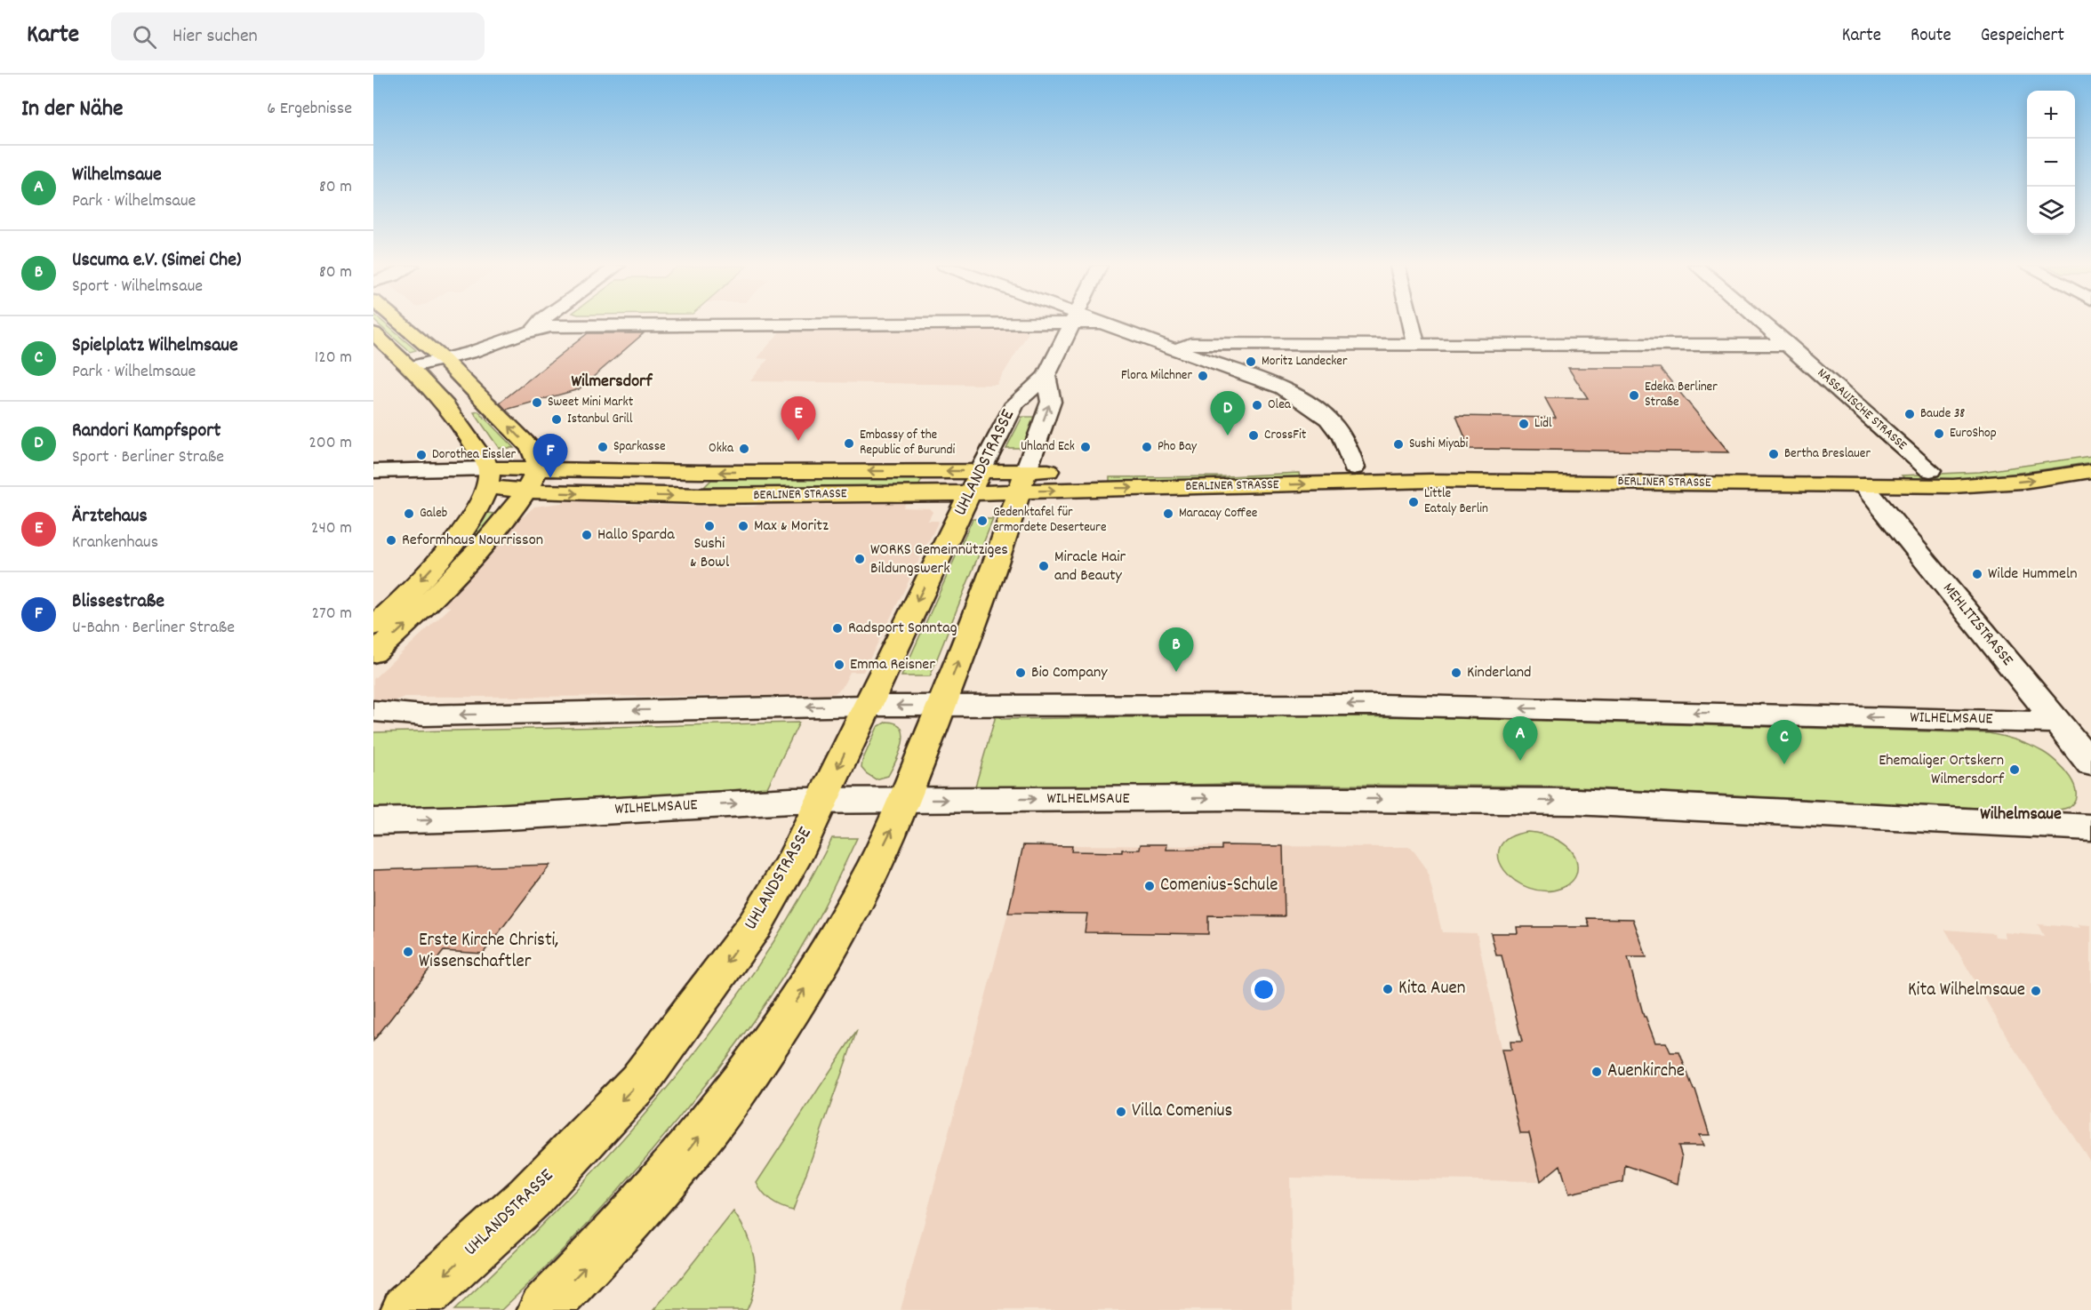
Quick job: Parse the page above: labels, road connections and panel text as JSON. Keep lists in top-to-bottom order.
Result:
{
  "streets": {
    "main road": ["UHLANDSTRASSE", "BERLINER STRASSE"],
    "street": ["NASSAUISCHE STRASSE", "MEHLITZSTRASSE", "WILHELMSAUE"]
  },
  "crossings": [
    ["NASSAUISCHE STRASSE", "BERLINER STRASSE"],
    ["UHLANDSTRASSE", "BERLINER STRASSE"],
    ["UHLANDSTRASSE", "WILHELMSAUE"],
    ["BERLINER STRASSE", "MEHLITZSTRASSE"],
    ["MEHLITZSTRASSE", "WILHELMSAUE"]
  ],
  "districts": ["Wilmersdorf", "Wilhelmsaue"],
  "places": [
    "Moritz Landecker",
    "Flora Milchner",
    "Edeka Berliner Straße",
    "Sweet Mini Markt",
    "Olea",
    "Baude 38",
    "Istanbul Grill",
    "Lidl",
    "EuroShop",
    "CrossFit",
    "Embassy of the Republic of Burundi",
    "Sushi Miyabi",
    "Sparkasse",
    "Uhland Eck",
    "Pho Bay",
    "Okka",
    "Bertha Breslauer",
    "Dorothea Eissler",
    "Little Eataly Berlin",
    "Galeb",
    "Maracay Coffee",
    "Gedenktafel für ermordete Deserteure",
    "Sushi & Bowl",
    "Max & Moritz",
    "Hallo Sparda",
    "Reformhaus Nourrisson",
    "WORKS Gemeinnütziges Bildungswerk",
    "Miracle Hair and Beauty",
    "Wilde Hummeln",
    "Radsport Sonntag",
    "Emma Reisner",
    "Bio Company",
    "Kinderland",
    "Ehemaliger Ortskern Wilmersdorf",
    "Comenius-Schule",
    "Erste Kirche Christi, Wissenschaftler",
    "Kita Auen",
    "Kita Wilhelmsaue",
    "Auenkirche",
    "Villa Comenius"
  ],
  "page": {
    "header": "Karte",
    "search": "Hier suchen",
    "nav": ["Karte", "Route", "Gespeichert"],
    "heading": ["In der Nähe", "6 Ergebnisse"],
    "map_buttons": ["+", "−"],
    "list": [
      {
        "mark": "A",
        "name": "Wilhelmsaue",
        "note": "Park · Wilhelmsaue",
        "value": "80 m"
      },
      {
        "mark": "B",
        "name": "Uscuma e.V. (Simei Che)",
        "note": "Sport · Wilhelmsaue",
        "value": "80 m"
      },
      {
        "mark": "C",
        "name": "Spielplatz Wilhelmsaue",
        "note": "Park · Wilhelmsaue",
        "value": "120 m"
      },
      {
        "mark": "D",
        "name": "Randori Kampfsport",
        "note": "Sport · Berliner Straße",
        "value": "200 m"
      },
      {
        "mark": "E",
        "name": "Ärztehaus",
        "note": "Krankenhaus",
        "value": "240 m"
      },
      {
        "mark": "F",
        "name": "Blissestraße",
        "note": "U-Bahn · Berliner Straße",
        "value": "270 m"
      }
    ],
    "pins": [
      "D",
      "E",
      "F",
      "B",
      "A",
      "C"
    ]
  }
}
